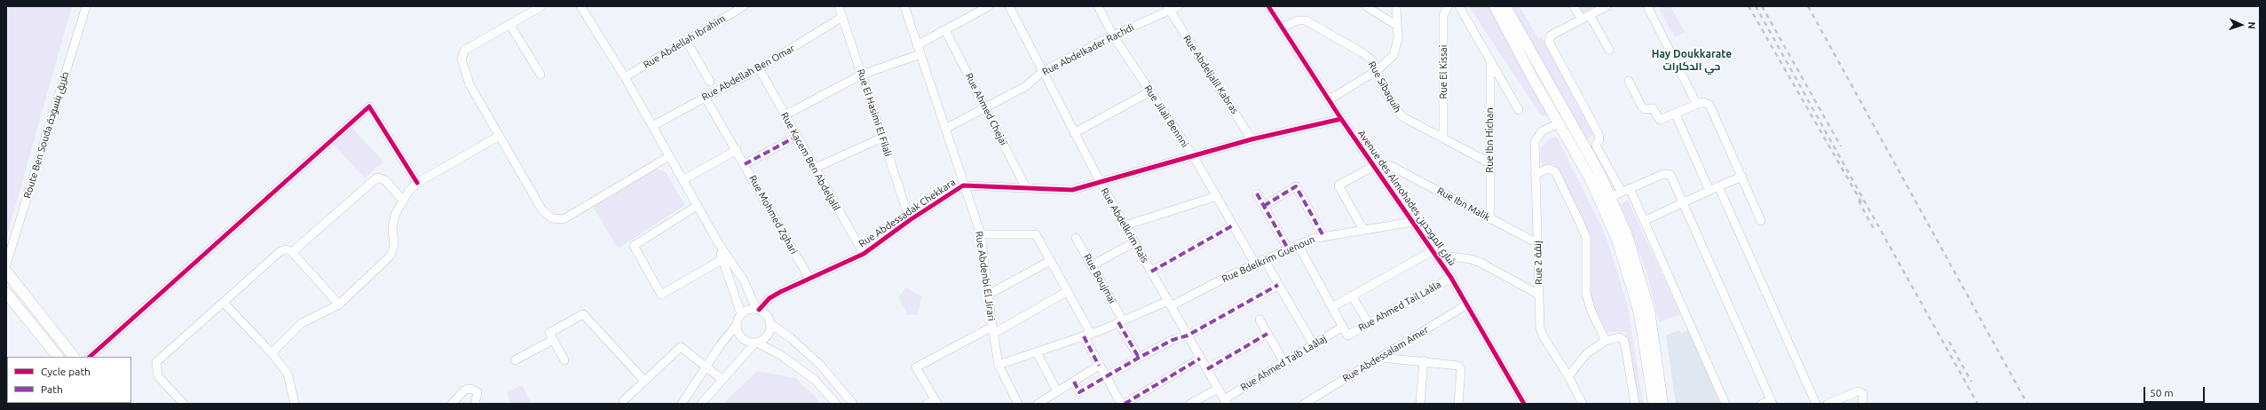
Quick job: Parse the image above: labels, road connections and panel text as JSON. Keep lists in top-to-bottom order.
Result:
{
  "streets": {
    "street": [
      "Rue Abdellah Ibrahim",
      "Rue Abdelkader Rachdi",
      "Rue El Kissai",
      "Rue Abdellah Ben Omar",
      "Rue Abdeljalil Kabras",
      "Rue Sibaquih",
      "Rue Ahmed Chejaï",
      "Rue El Hasimi El Filali",
      "Rue Jilali Bennni",
      "Route Ben Souda طريق بنسودة",
      "Rue Ibn Hichan",
      "Rue Kacem Ben Abdeljalil",
      "Avenue des Almohades شارع الموحدين",
      "Rue Ibn Malik",
      "Rue Abdessadak Chekkara",
      "Rue Mohmed Zghari",
      "Rue Abdelkrim Raïs",
      "Rue Bdelkrim Guenoun",
      "Rue 2 زنقة",
      "Rue Abdenbi El Jirari",
      "Rue Boujmaï",
      "Rue Ahmed Tail Laâla",
      "Rue Abdessalam Amer",
      "Rue Ahmed Taib Laâlaj"
    ]
  },
  "crossings": [
    ["Rue Abdelkader Rachdi", "Rue Abdeljalil Kabras"],
    ["Rue Abdelkader Rachdi", "Rue Ahmed Chejaï"],
    ["Rue Abdelkader Rachdi", "Rue Jilali Bennni"],
    ["Rue Abdelkader Rachdi", "Rue Abdelkrim Raïs"],
    ["Rue Abdelkader Rachdi", "Rue Abdenbi El Jirari"],
    ["Rue El Kissai", "Rue Sibaquih"],
    ["Rue Abdellah Ben Omar", "Rue El Hasimi El Filali"],
    ["Rue Abdellah Ben Omar", "Rue Kacem Ben Abdeljalil"],
    ["Rue Abdellah Ben Omar", "Rue Mohmed Zghari"],
    ["Rue Abdeljalil Kabras", "Rue Abdessadak Chekkara"],
    ["Rue Sibaquih", "Rue Ibn Hichan"],
    ["Rue Sibaquih", "Avenue des Almohades شارع الموحدين"],
    ["Rue Ahmed Chejaï", "Rue Abdessadak Chekkara"],
    ["Rue El Hasimi El Filali", "Rue Abdessadak Chekkara"],
    ["Rue Jilali Bennni", "Rue Abdessadak Chekkara"],
    ["Rue Jilali Bennni", "Rue Bdelkrim Guenoun"],
    ["Rue Ibn Hichan", "Rue Ibn Malik"],
    ["Rue Kacem Ben Abdeljalil", "Rue Abdessadak Chekkara"],
    ["Avenue des Almohades شارع الموحدين", "Rue Abdessadak Chekkara"],
    ["Avenue des Almohades شارع الموحدين", "Rue Bdelkrim Guenoun"],
    ["Avenue des Almohades شارع الموحدين", "Rue Ahmed Tail Laâla"],
    ["Avenue des Almohades شارع الموحدين", "Rue Abdessalam Amer"],
    ["Rue Ibn Malik", "Rue 2 زنقة"],
    ["Rue Abdessadak Chekkara", "Rue Mohmed Zghari"],
    ["Rue Abdessadak Chekkara", "Rue Abdelkrim Raïs"],
    ["Rue Abdessadak Chekkara", "Rue Abdenbi El Jirari"],
    ["Rue Abdelkrim Raïs", "Rue Bdelkrim Guenoun"],
    ["Rue Abdelkrim Raïs", "Rue Ahmed Taib Laâlaj"],
    ["Rue Bdelkrim Guenoun", "Rue Abdenbi El Jirari"],
    ["Rue Bdelkrim Guenoun", "Rue Boujmaï"],
    ["Rue Ahmed Tail Laâla", "Rue Ahmed Taib Laâlaj"]
  ],
  "districts": ["Hay Doukkarate حي الدكارات"],
  "legend": ["Cycle path", "Path"],
  "scale_bar": "50 m",
  "north": "right"
}
